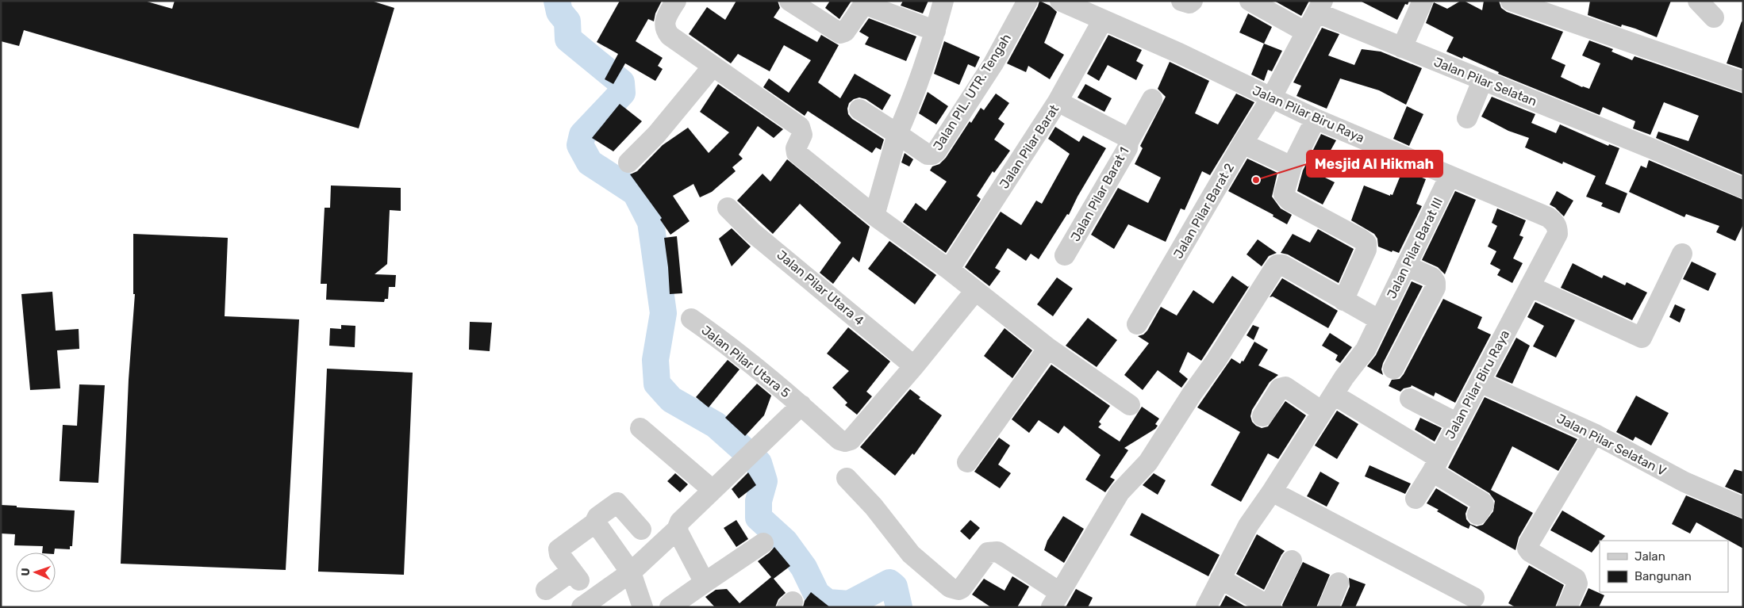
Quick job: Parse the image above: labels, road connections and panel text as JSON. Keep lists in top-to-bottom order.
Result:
{
  "streets": {
    "street": [
      "Jalan Pilar Selatan",
      "Jalan PIL. UTR. Tengah",
      "Jalan Pilar Biru Raya",
      "Jalan Pilar Barat",
      "Jalan Pilar Barat 1",
      "Jalan Pilar Barat 2",
      "Jalan Pilar Barat III",
      "Jalan Pilar Utara 4",
      "Jalan Pilar Utara 5",
      "Jalan Pilar Selatan V"
    ]
  },
  "crossings": [
    ["Jalan Pilar Selatan", "Jalan Pilar Biru Raya"],
    ["Jalan Pilar Selatan", "Jalan Pilar Barat 2"],
    ["Jalan Pilar Biru Raya", "Jalan Pilar Barat"],
    ["Jalan Pilar Biru Raya", "Jalan Pilar Barat 2"],
    ["Jalan Pilar Biru Raya", "Jalan Pilar Barat III"],
    ["Jalan Pilar Biru Raya", "Jalan Pilar Selatan V"],
    ["Jalan Pilar Barat", "Jalan Pilar Barat 1"],
    ["Jalan Pilar Utara 4", "Jalan Pilar Utara 5"]
  ],
  "places": ["Mesjid Al Hikmah"],
  "legend": ["Jalan", "Bangunan"],
  "north": "left"
}
